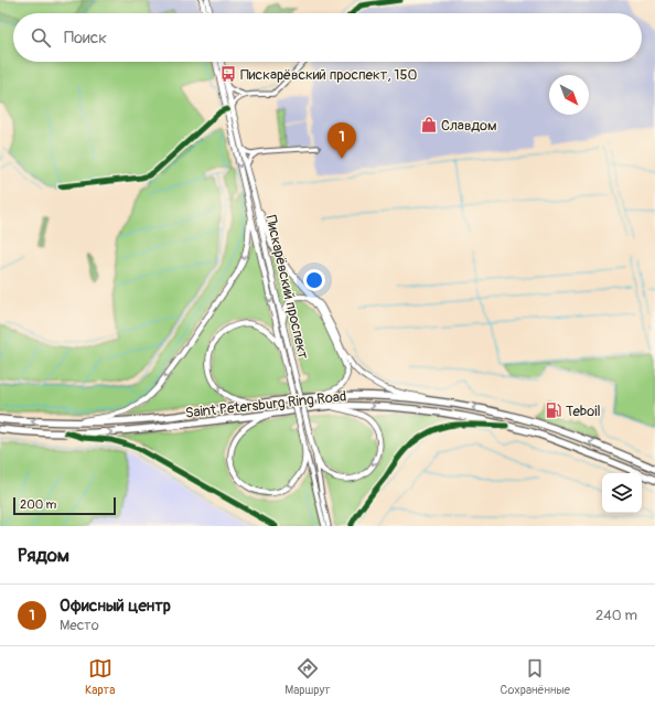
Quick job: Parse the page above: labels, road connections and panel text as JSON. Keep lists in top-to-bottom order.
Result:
{
  "streets": {
    "highway": ["Saint Petersburg Ring Road"],
    "main road": ["Пискарёвский проспект"]
  },
  "places": {
    "bus stop": ["Пискарёвский проспект, 150"],
    "shop": ["Славдом"],
    "fuel station": ["Teboil"]
  },
  "scale_bar": "200 m",
  "north": "bottom right",
  "page": {
    "search": "Поиск",
    "pins": "1",
    "scale": "200 m",
    "heading": "Рядом",
    "list": [
      {
        "mark": "1",
        "name": "Офисный центр",
        "note": "Место",
        "value": "240 m"
      }
    ],
    "nav": ["Карта", "Маршрут", "Сохранённые"]
  }
}
